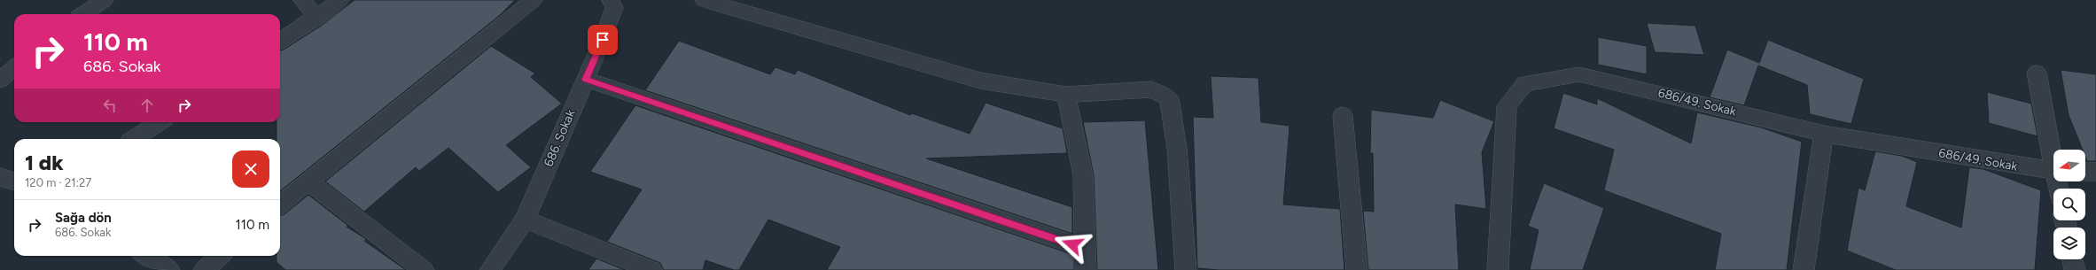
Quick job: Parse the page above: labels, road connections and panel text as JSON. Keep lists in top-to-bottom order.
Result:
{
  "streets": {
    "street": ["686/49. Sokak", "686. Sokak"]
  },
  "north": "left",
  "page": {
    "turn": ["110 m", "686. Sokak"],
    "heading": ["1 dk", "120 m · 21:27"],
    "list": [
      {
        "name": "Sağa dön",
        "note": "686. Sokak",
        "value": "110 m"
      }
    ]
  }
}
